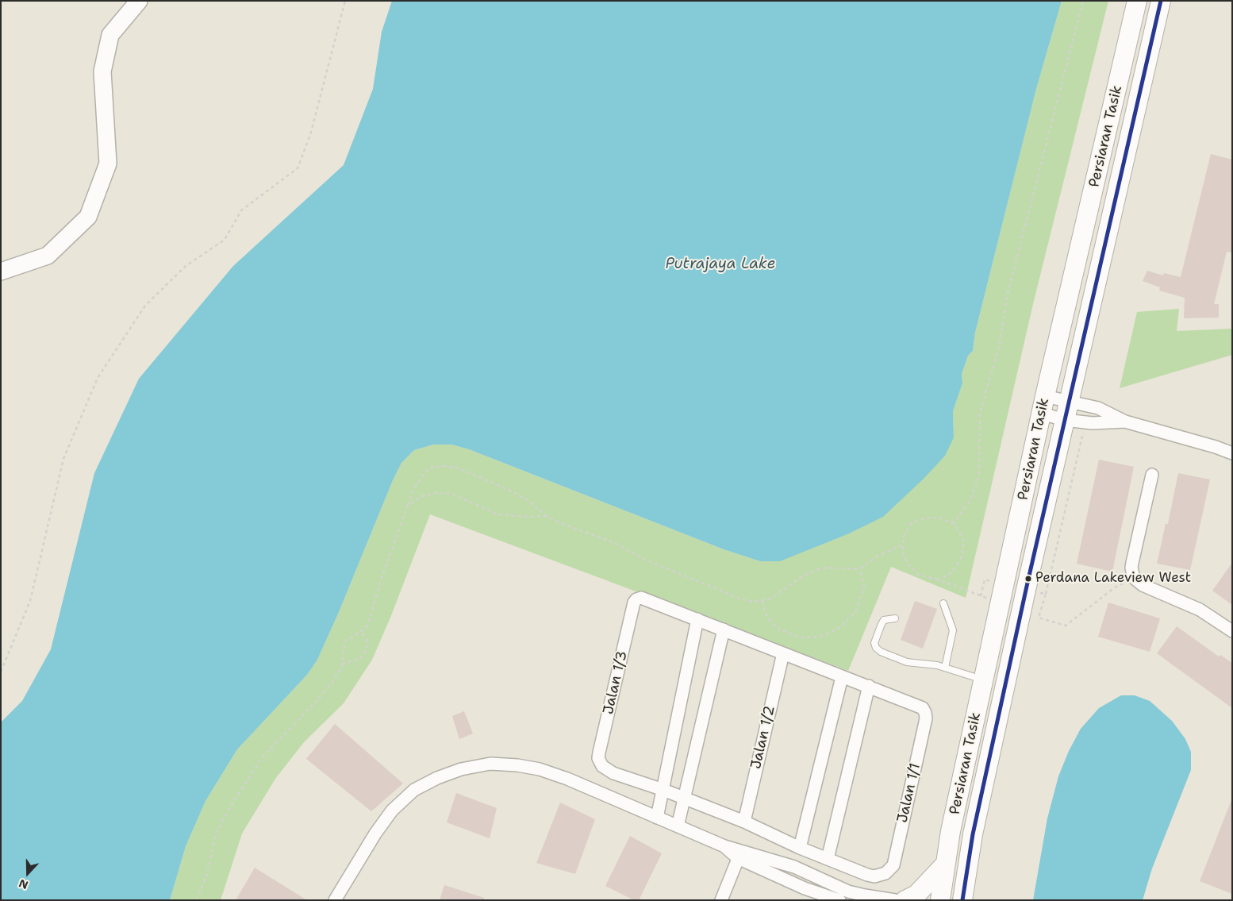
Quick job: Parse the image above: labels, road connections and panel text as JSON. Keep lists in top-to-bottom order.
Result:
{
  "streets": {
    "main road": ["Persiaran Tasik"],
    "street": ["Jalan 1/3", "Jalan 1/2", "Jalan 1/1"]
  },
  "water": ["Putrajaya Lake"],
  "places": ["Perdana Lakeview West"],
  "north": "bottom"
}
